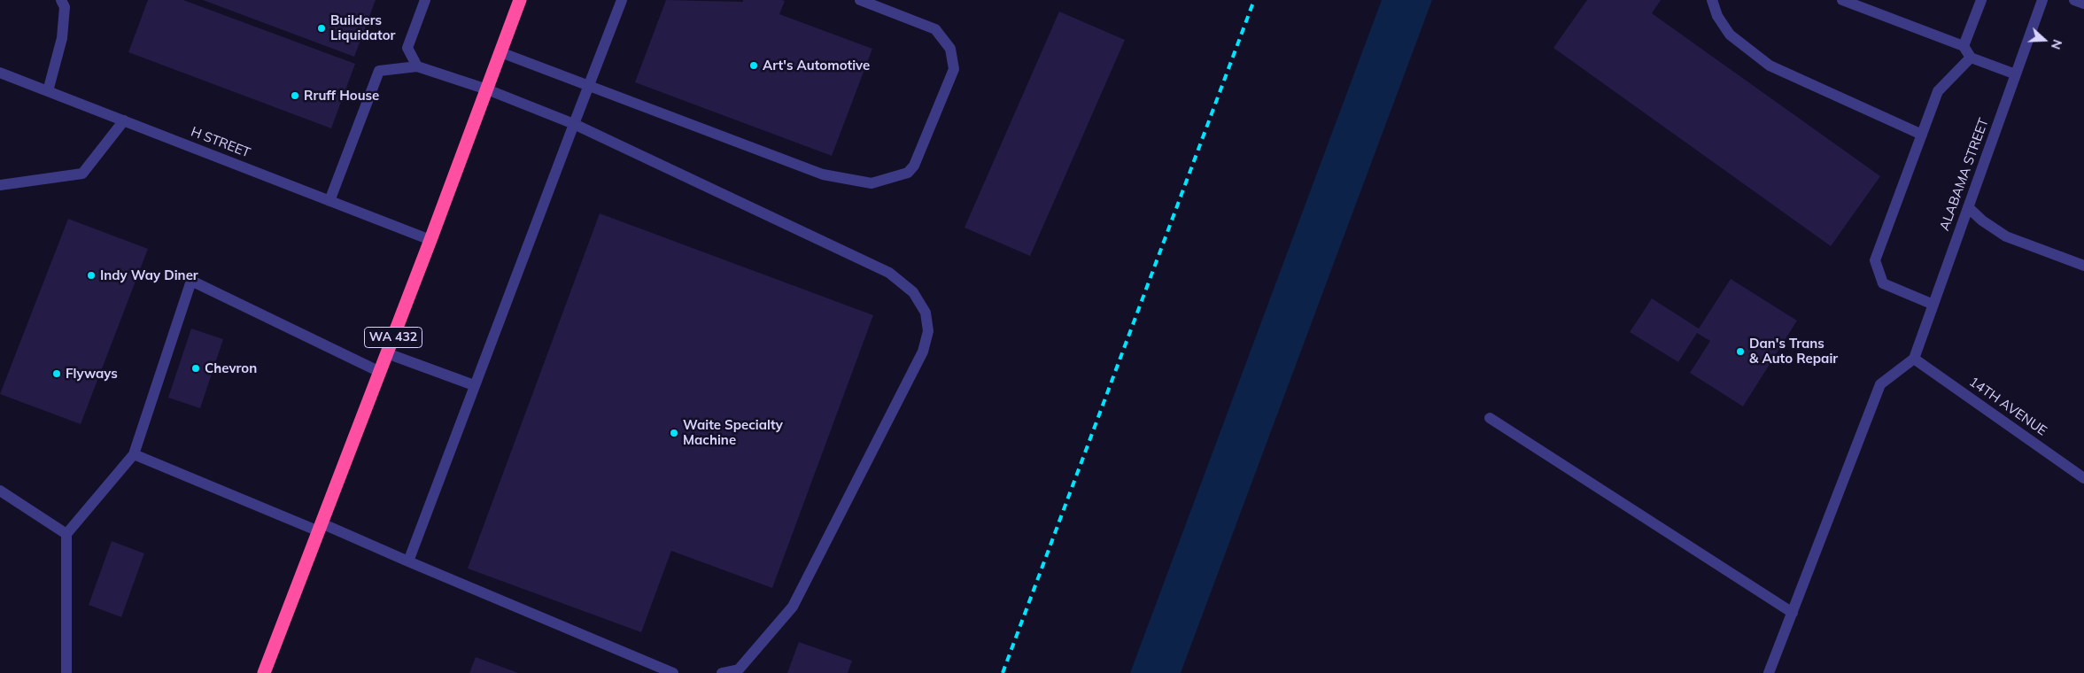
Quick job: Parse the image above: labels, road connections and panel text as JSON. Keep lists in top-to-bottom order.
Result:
{
  "streets": {
    "highway": ["WA 432"],
    "street": ["H STREET", "ALABAMA STREET", "14TH AVENUE"]
  },
  "crossings": [
    ["H STREET", "WA 432"],
    ["ALABAMA STREET", "14TH AVENUE"]
  ],
  "places": [
    "Builders Liquidator",
    "Art's Automotive",
    "Rruff House",
    "Indy Way Diner",
    "Dan's Trans & Auto Repair",
    "Chevron",
    "Flyways",
    "Waite Specialty Machine"
  ],
  "north": "right"
}
